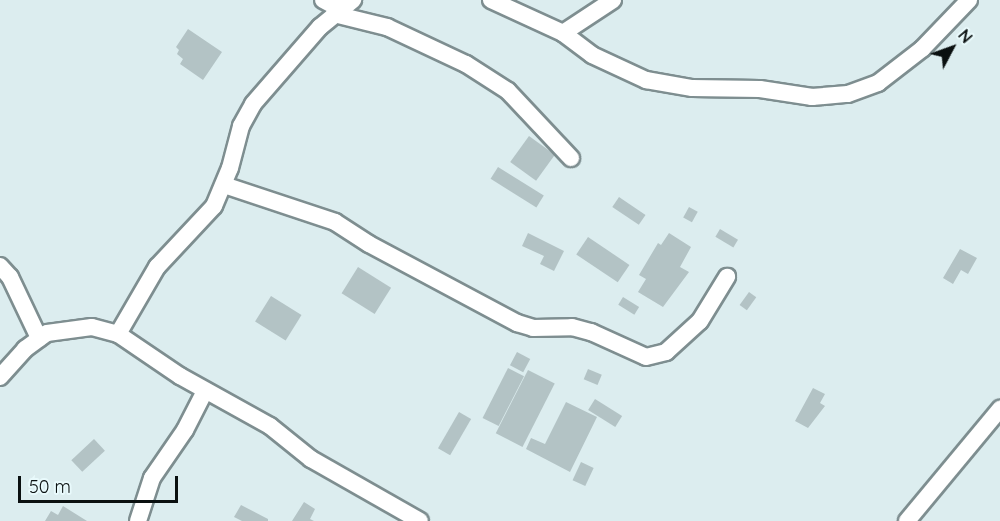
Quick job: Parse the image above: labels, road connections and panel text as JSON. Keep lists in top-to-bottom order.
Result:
{
  "scale_bar": "50 m",
  "north": "top right"
}
